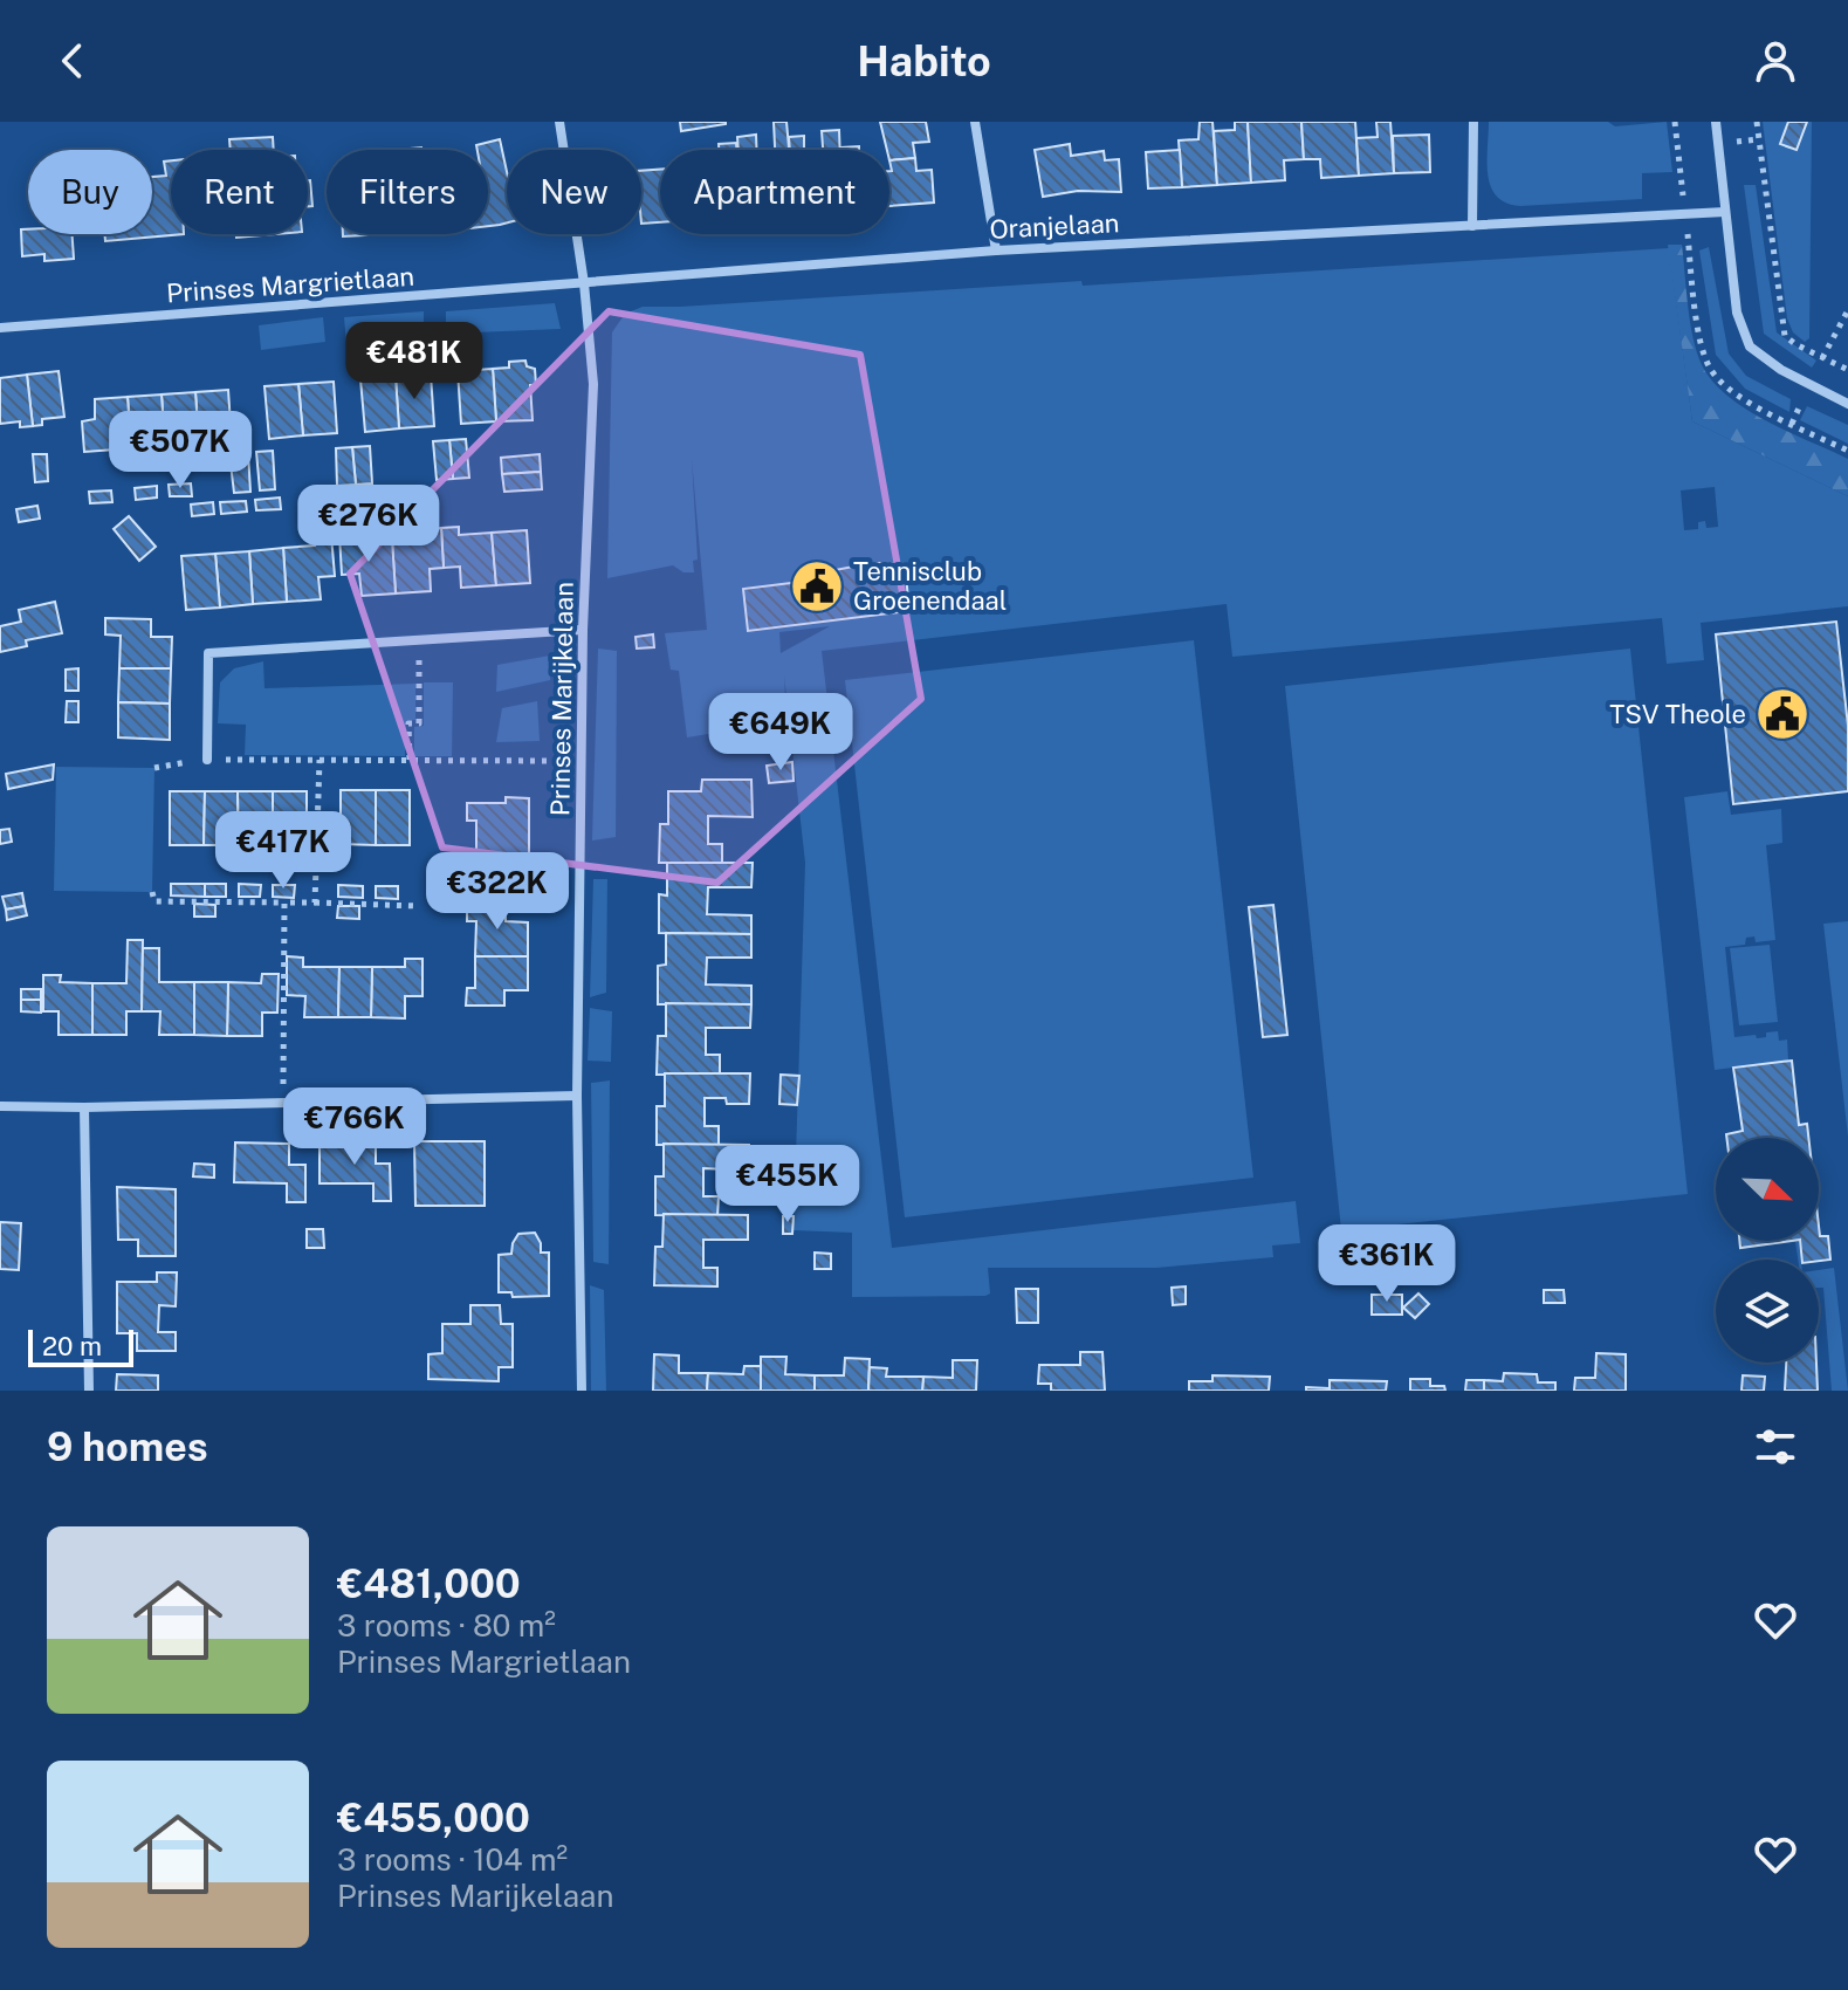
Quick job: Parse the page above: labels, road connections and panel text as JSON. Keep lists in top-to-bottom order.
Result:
{
  "streets": {
    "street": ["Oranjelaan", "Prinses Margrietlaan", "Prinses Marijkelaan"]
  },
  "crossings": [
    ["Oranjelaan", "Prinses Margrietlaan"],
    ["Oranjelaan", "Prinses Marijkelaan"],
    ["Prinses Margrietlaan", "Prinses Marijkelaan"]
  ],
  "places": {
    "public building": ["Tennisclub Groenendaal", "TSV Theole"]
  },
  "scale_bar": "20 m",
  "north": "bottom right",
  "page": {
    "header": "Habito",
    "chip": [
      "Buy",
      "Rent",
      "Filters",
      "New",
      "Apartment"
    ],
    "price": [
      "€481K",
      "€507K",
      "€276K",
      "€649K",
      "€417K",
      "€322K",
      "€766K",
      "€455K",
      "€361K"
    ],
    "scale": "20 m",
    "heading": "9 homes",
    "list": [
      {
        "name": "€481,000",
        "note": "3 rooms · 80 m² · Prinses Margrietlaan"
      },
      {
        "name": "€455,000",
        "note": "3 rooms · 104 m² · Prinses Marijkelaan"
      }
    ]
  }
}
